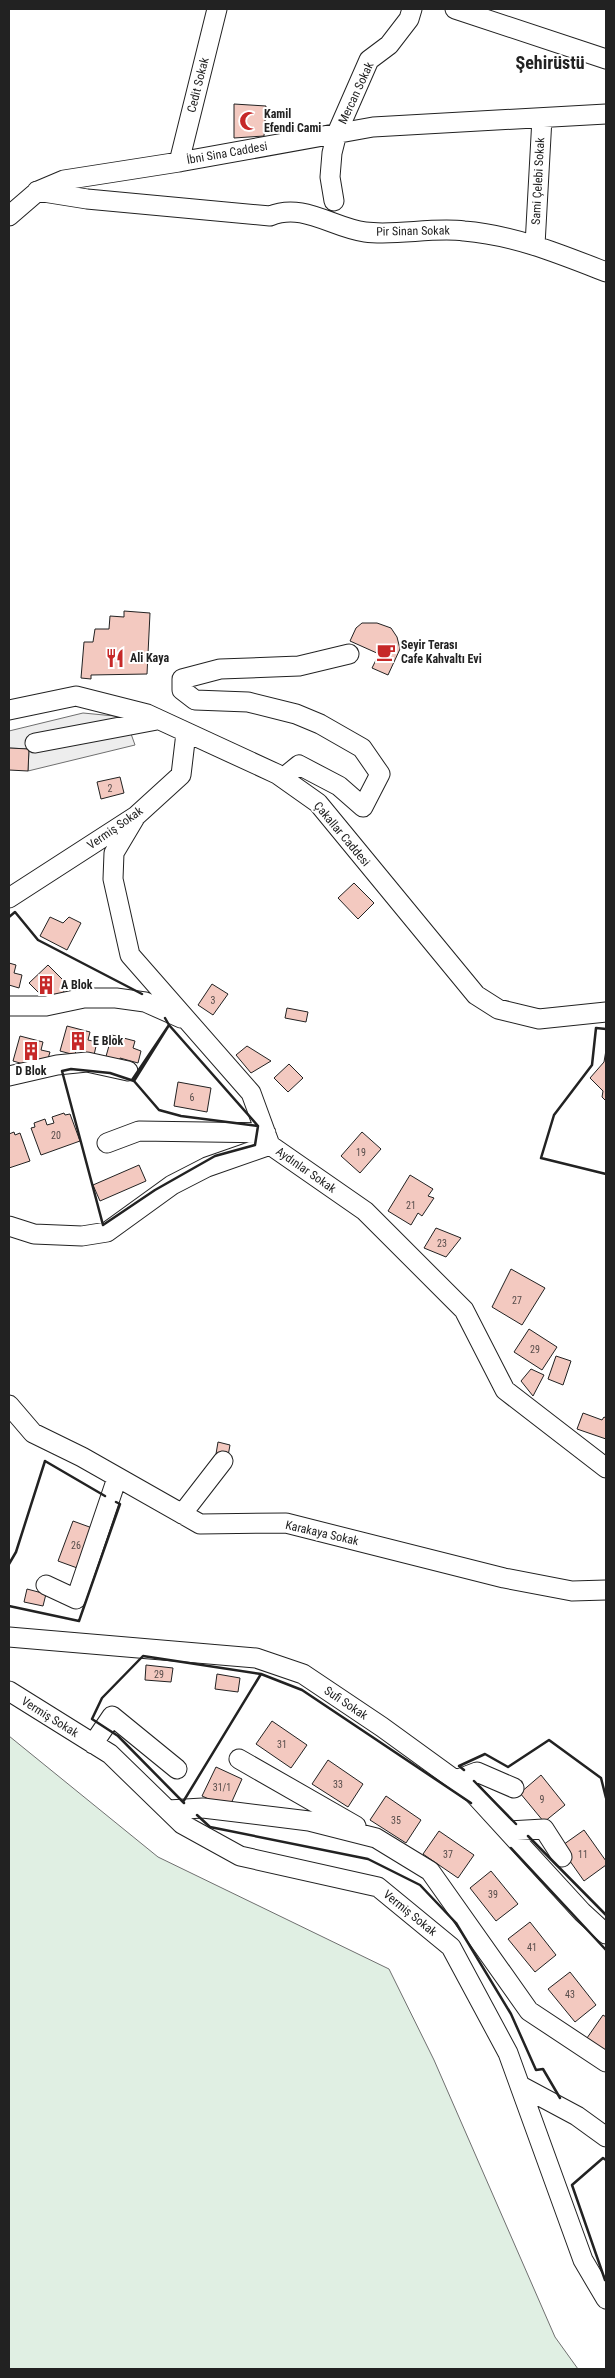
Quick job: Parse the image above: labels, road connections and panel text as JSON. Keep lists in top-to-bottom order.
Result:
{
  "streets": {
    "street": [
      "Cedit Sokak",
      "Mercan Sokak",
      "İbni Sina Caddesi",
      "Sami Çelebi Sokak",
      "Pir Sinan Sokak",
      "Vermiş Sokak",
      "Çakallar Caddesi",
      "Aydınlar Sokak",
      "Karakaya Sokak",
      "Sufi Sokak"
    ]
  },
  "crossings": [
    ["Cedit Sokak", "İbni Sina Caddesi"],
    ["Mercan Sokak", "İbni Sina Caddesi"],
    ["İbni Sina Caddesi", "Sami Çelebi Sokak"],
    ["İbni Sina Caddesi", "Pir Sinan Sokak"],
    ["Sami Çelebi Sokak", "Pir Sinan Sokak"],
    ["Vermiş Sokak", "Çakallar Caddesi"]
  ],
  "districts": ["Şehirüstü"],
  "places": {
    "mosque": ["Kamil Efendi Cami"],
    "cafe": ["Seyir Terası Cafe Kahvaltı Evi"],
    "restaurant": ["Ali Kaya"],
    "building": ["A Blok", "E Blok", "D Blok"]
  },
  "house_numbers": [
    "2",
    "3",
    "6",
    "20",
    "19",
    "21",
    "23",
    "27",
    "29",
    "26",
    "29",
    "31",
    "33",
    "31/1",
    "9",
    "35",
    "37",
    "11",
    "39",
    "41",
    "43"
  ]
}
